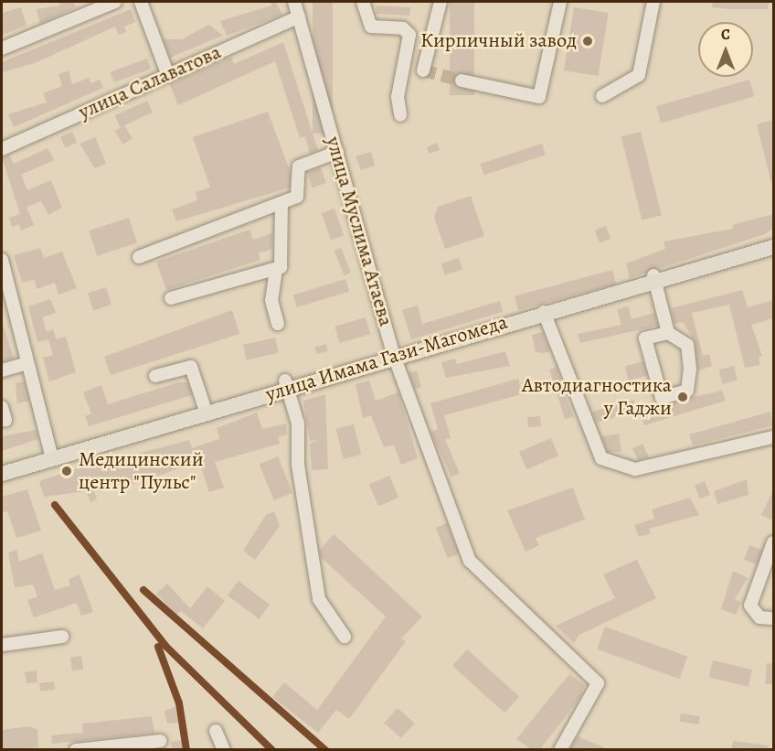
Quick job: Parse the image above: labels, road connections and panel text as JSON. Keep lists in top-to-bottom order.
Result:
{
  "streets": {
    "main road": ["улица Имама Гази-Магомеда"],
    "street": ["улица Салаватова", "улица Муслима Атаева"]
  },
  "crossings": [
    ["улица Салаватова", "улица Муслима Атаева"],
    ["улица Муслима Атаева", "улица Имама Гази-Магомеда"]
  ],
  "places": ["Кирпичный завод", "Автодиагностика у Гаджи", "Медицинский центр \"Пульс\""],
  "north": "top"
}
